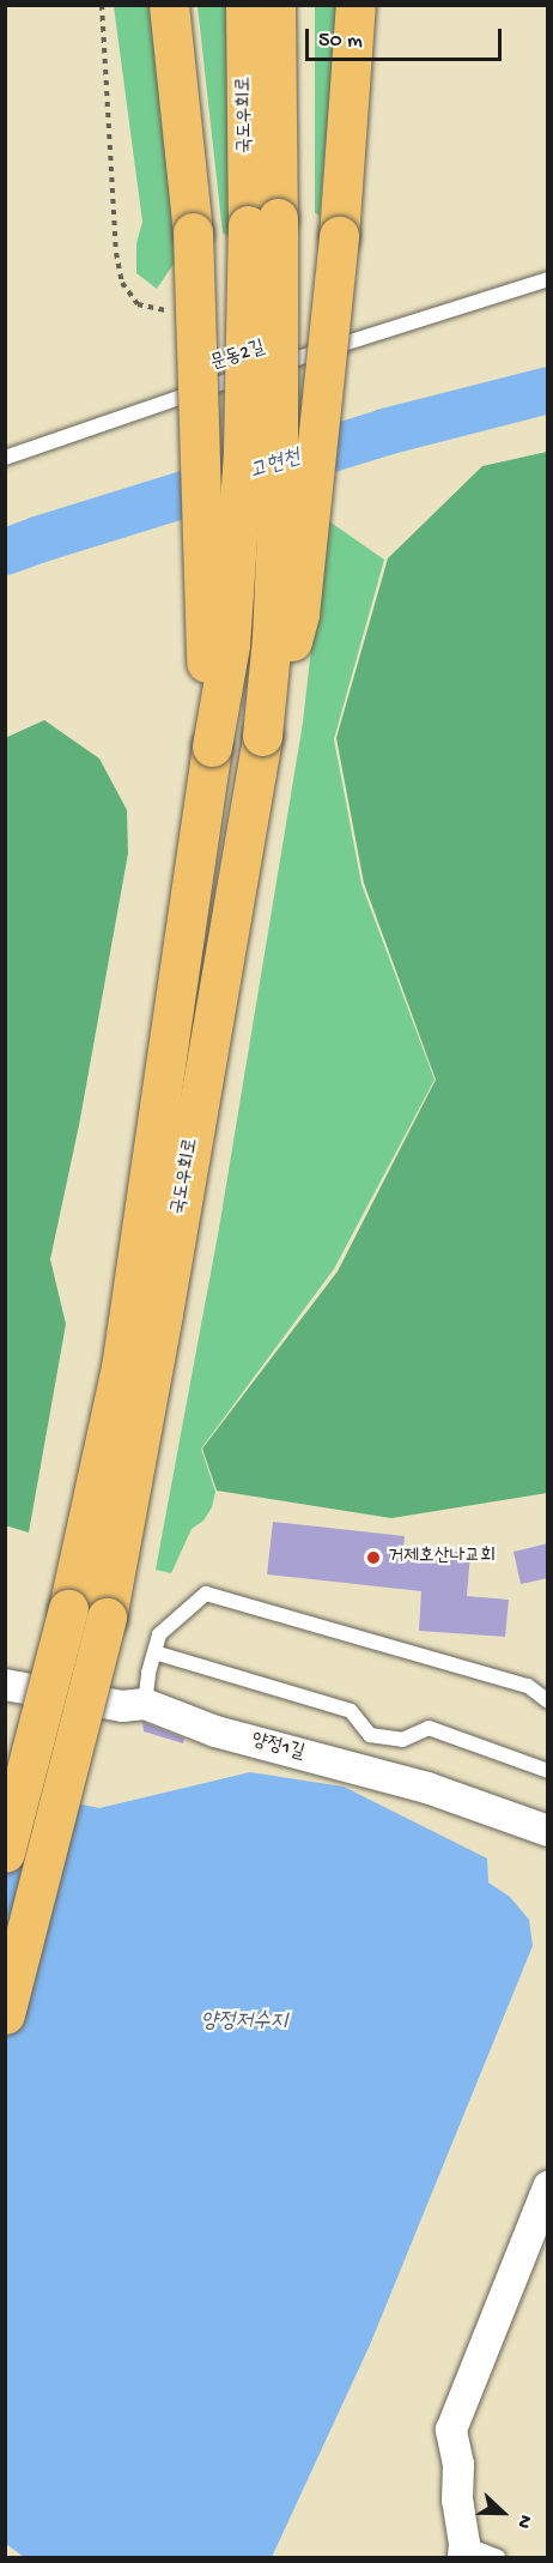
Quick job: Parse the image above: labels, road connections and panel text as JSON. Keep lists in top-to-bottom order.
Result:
{
  "streets": {
    "highway": ["국도우회로"],
    "street": ["양정1길"],
    "lane": ["문동2길"]
  },
  "water": ["고현천", "양정저수지"],
  "places": ["거제호산나교회"],
  "scale_bar": "50 m",
  "north": "right"
}
